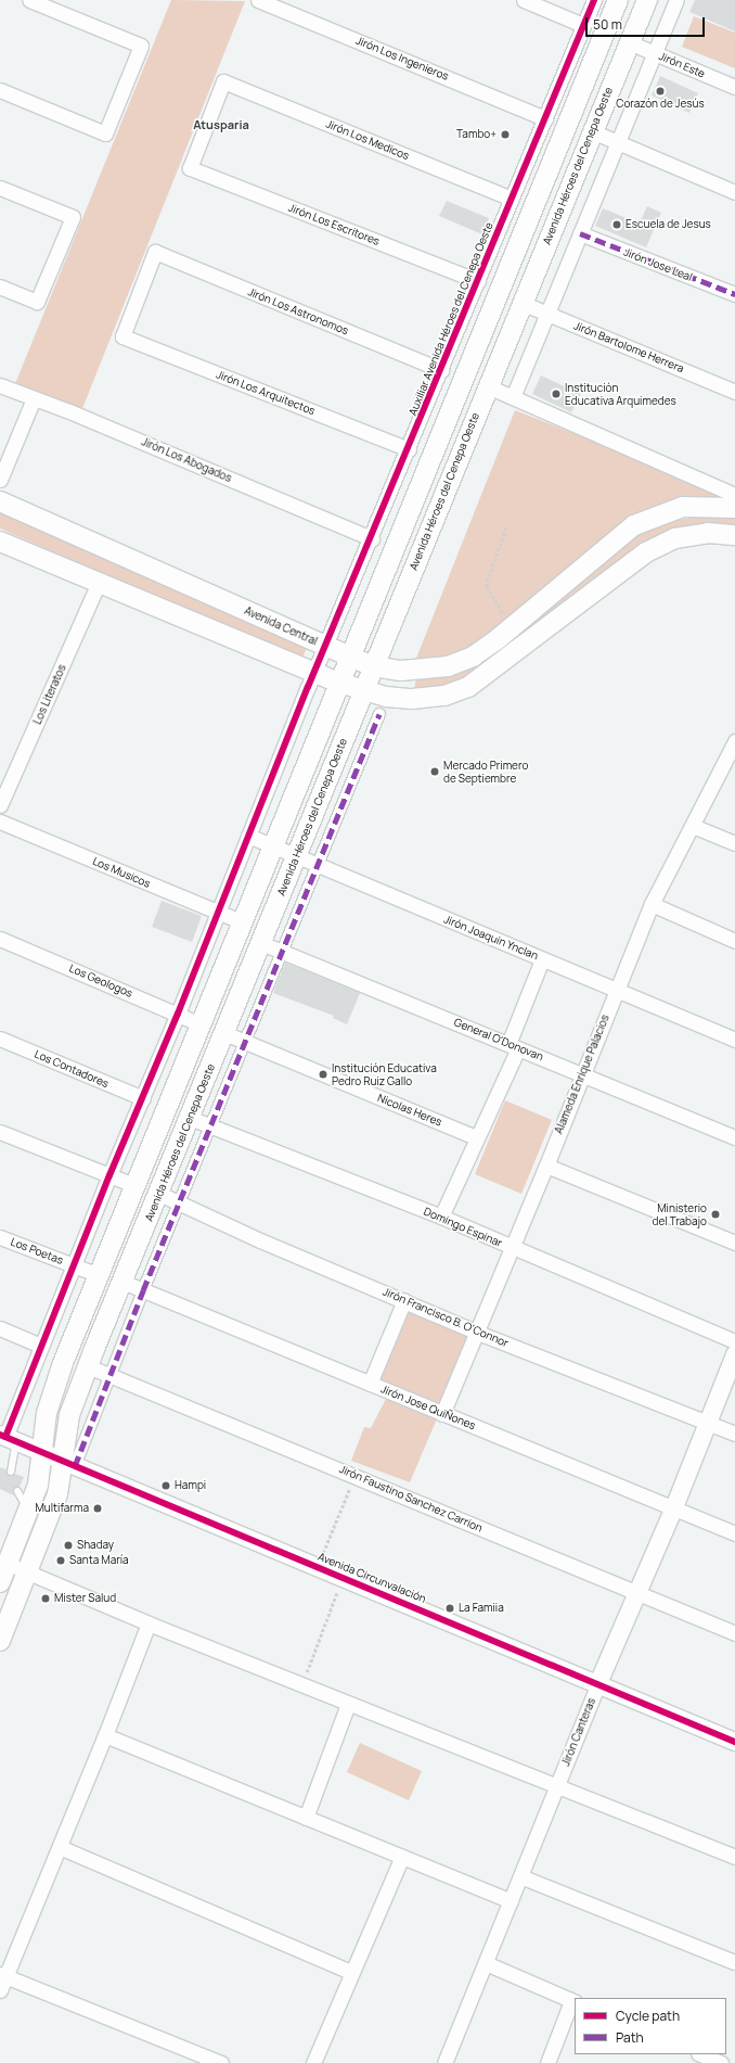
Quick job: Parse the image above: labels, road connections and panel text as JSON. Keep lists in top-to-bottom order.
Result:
{
  "streets": {
    "main road": ["Avenida Héroes del Cenepa Oeste", "Avenida Central"],
    "street": [
      "Jirón Los Ingenieros",
      "Jirón Este",
      "Jirón Los Medicos",
      "Jirón Los Escritores",
      "Jirón Jose Leal",
      "Jirón Los Astronomos",
      "Auxiliar Avenida Héroes del Cenepa Oeste",
      "Jirón Bartolome Herrera",
      "Jirón Los Arquitectos",
      "Jirón Los Abogados",
      "Los Literatos",
      "Los Musicos",
      "Jirón Joaquin Ynclan",
      "Los Geologos",
      "General O'Donovan",
      "Los Contadores",
      "Alameda Enrique Palacios",
      "Nicolas Heres",
      "Domingo Espinar",
      "Los Poetas",
      "Jirón Francisco B. O'Connor",
      "Jirón Jose QuiÑones",
      "Jirón Faustino Sanchez Carrion",
      "Avenida Circunvalación",
      "Jirón Canteras"
    ]
  },
  "crossings": [
    ["Jirón Los Ingenieros", "Auxiliar Avenida Héroes del Cenepa Oeste"],
    ["Jirón Este", "Avenida Héroes del Cenepa Oeste"],
    ["Jirón Los Medicos", "Jirón Los Escritores"],
    ["Jirón Los Medicos", "Auxiliar Avenida Héroes del Cenepa Oeste"],
    ["Avenida Héroes del Cenepa Oeste", "Jirón Bartolome Herrera"],
    ["Avenida Héroes del Cenepa Oeste", "Avenida Central"],
    ["Avenida Héroes del Cenepa Oeste", "Jirón Joaquin Ynclan"],
    ["Avenida Héroes del Cenepa Oeste", "General O'Donovan"],
    ["Avenida Héroes del Cenepa Oeste", "Nicolas Heres"],
    ["Avenida Héroes del Cenepa Oeste", "Domingo Espinar"],
    ["Avenida Héroes del Cenepa Oeste", "Jirón Francisco B. O'Connor"],
    ["Avenida Héroes del Cenepa Oeste", "Jirón Jose QuiÑones"],
    ["Avenida Héroes del Cenepa Oeste", "Jirón Faustino Sanchez Carrion"],
    ["Avenida Héroes del Cenepa Oeste", "Avenida Circunvalación"],
    ["Jirón Los Escritores", "Auxiliar Avenida Héroes del Cenepa Oeste"],
    ["Jirón Los Astronomos", "Auxiliar Avenida Héroes del Cenepa Oeste"],
    ["Jirón Los Astronomos", "Jirón Los Arquitectos"],
    ["Auxiliar Avenida Héroes del Cenepa Oeste", "Jirón Los Arquitectos"],
    ["Auxiliar Avenida Héroes del Cenepa Oeste", "Jirón Los Abogados"],
    ["Auxiliar Avenida Héroes del Cenepa Oeste", "Avenida Central"],
    ["Auxiliar Avenida Héroes del Cenepa Oeste", "Los Musicos"],
    ["Auxiliar Avenida Héroes del Cenepa Oeste", "Jirón Joaquin Ynclan"],
    ["Auxiliar Avenida Héroes del Cenepa Oeste", "Los Geologos"],
    ["Auxiliar Avenida Héroes del Cenepa Oeste", "Los Contadores"],
    ["Auxiliar Avenida Héroes del Cenepa Oeste", "Los Poetas"],
    ["Auxiliar Avenida Héroes del Cenepa Oeste", "Avenida Circunvalación"],
    ["Jirón Joaquin Ynclan", "Alameda Enrique Palacios"],
    ["General O'Donovan", "Alameda Enrique Palacios"],
    ["Alameda Enrique Palacios", "Domingo Espinar"],
    ["Alameda Enrique Palacios", "Jirón Francisco B. O'Connor"],
    ["Alameda Enrique Palacios", "Jirón Jose QuiÑones"],
    ["Jirón Francisco B. O'Connor", "Jirón Canteras"],
    ["Jirón Jose QuiÑones", "Jirón Canteras"],
    ["Jirón Faustino Sanchez Carrion", "Jirón Canteras"],
    ["Avenida Circunvalación", "Jirón Canteras"]
  ],
  "districts": ["Atusparia"],
  "places": [
    "Corazón de Jesús",
    "Tambo+",
    "Escuela de Jesus",
    "Institución Educativa Arquimedes",
    "Mercado Primero de Septiembre",
    "Institución Educativa Pedro Ruiz Gallo",
    "Ministerio del Trabajo",
    "Hampi",
    "Multifarma",
    "Shaday",
    "Santa María",
    "Mister Salud",
    "La Famiia"
  ],
  "legend": ["Cycle path", "Path"],
  "scale_bar": "50 m"
}
